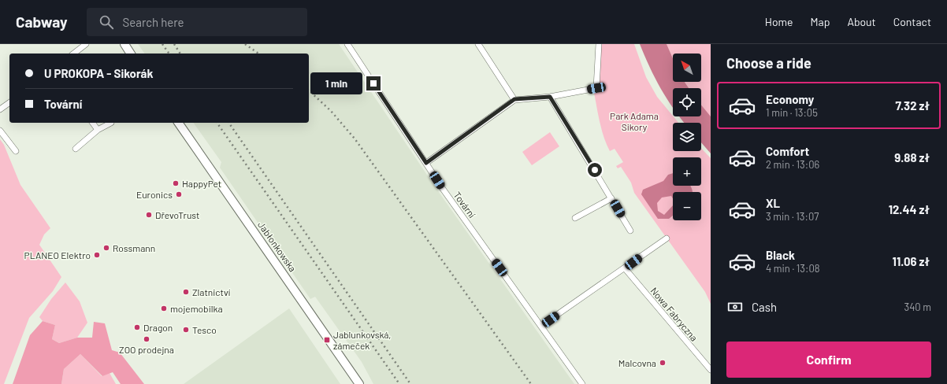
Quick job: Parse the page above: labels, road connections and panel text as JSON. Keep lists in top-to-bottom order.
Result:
{
  "streets": {
    "main road": ["Jabłonkowska"],
    "street": ["Tovární", "Nowa Fabryczna"]
  },
  "parks": ["Park Adama Sikory"],
  "places": {
    "other": [
      "HappyPet",
      "Euronics",
      "DřevoTrust",
      "Rossmann",
      "PLANEO Elektro",
      "Zlatnictví",
      "mojemobilka",
      "Dragon",
      "Tesco",
      "ZOO prodejna",
      "Malcovna"
    ],
    "transit": ["Jablunkovská, zámeček"]
  },
  "north": "top left",
  "page": {
    "header": "Cabway",
    "search": "Search here",
    "nav": [
      "Home",
      "Map",
      "About",
      "Contact"
    ],
    "heading": "Choose a ride",
    "map_buttons": ["+", "−"],
    "banner": ["U PROKOPA - Sikorák", "Tovární"],
    "bubble": "1 min",
    "list": [
      {
        "name": "Economy",
        "note": "1 min · 13:05",
        "value": "7.32 zł"
      },
      {
        "name": "Comfort",
        "note": "2 min · 13:06",
        "value": "9.88 zł"
      },
      {
        "name": "XL",
        "note": "3 min · 13:07",
        "value": "12.44 zł"
      },
      {
        "name": "Black",
        "note": "4 min · 13:08",
        "value": "11.06 zł"
      }
    ],
    "pay": ["Cash", "340 m"],
    "buttons": "Confirm"
  }
}
